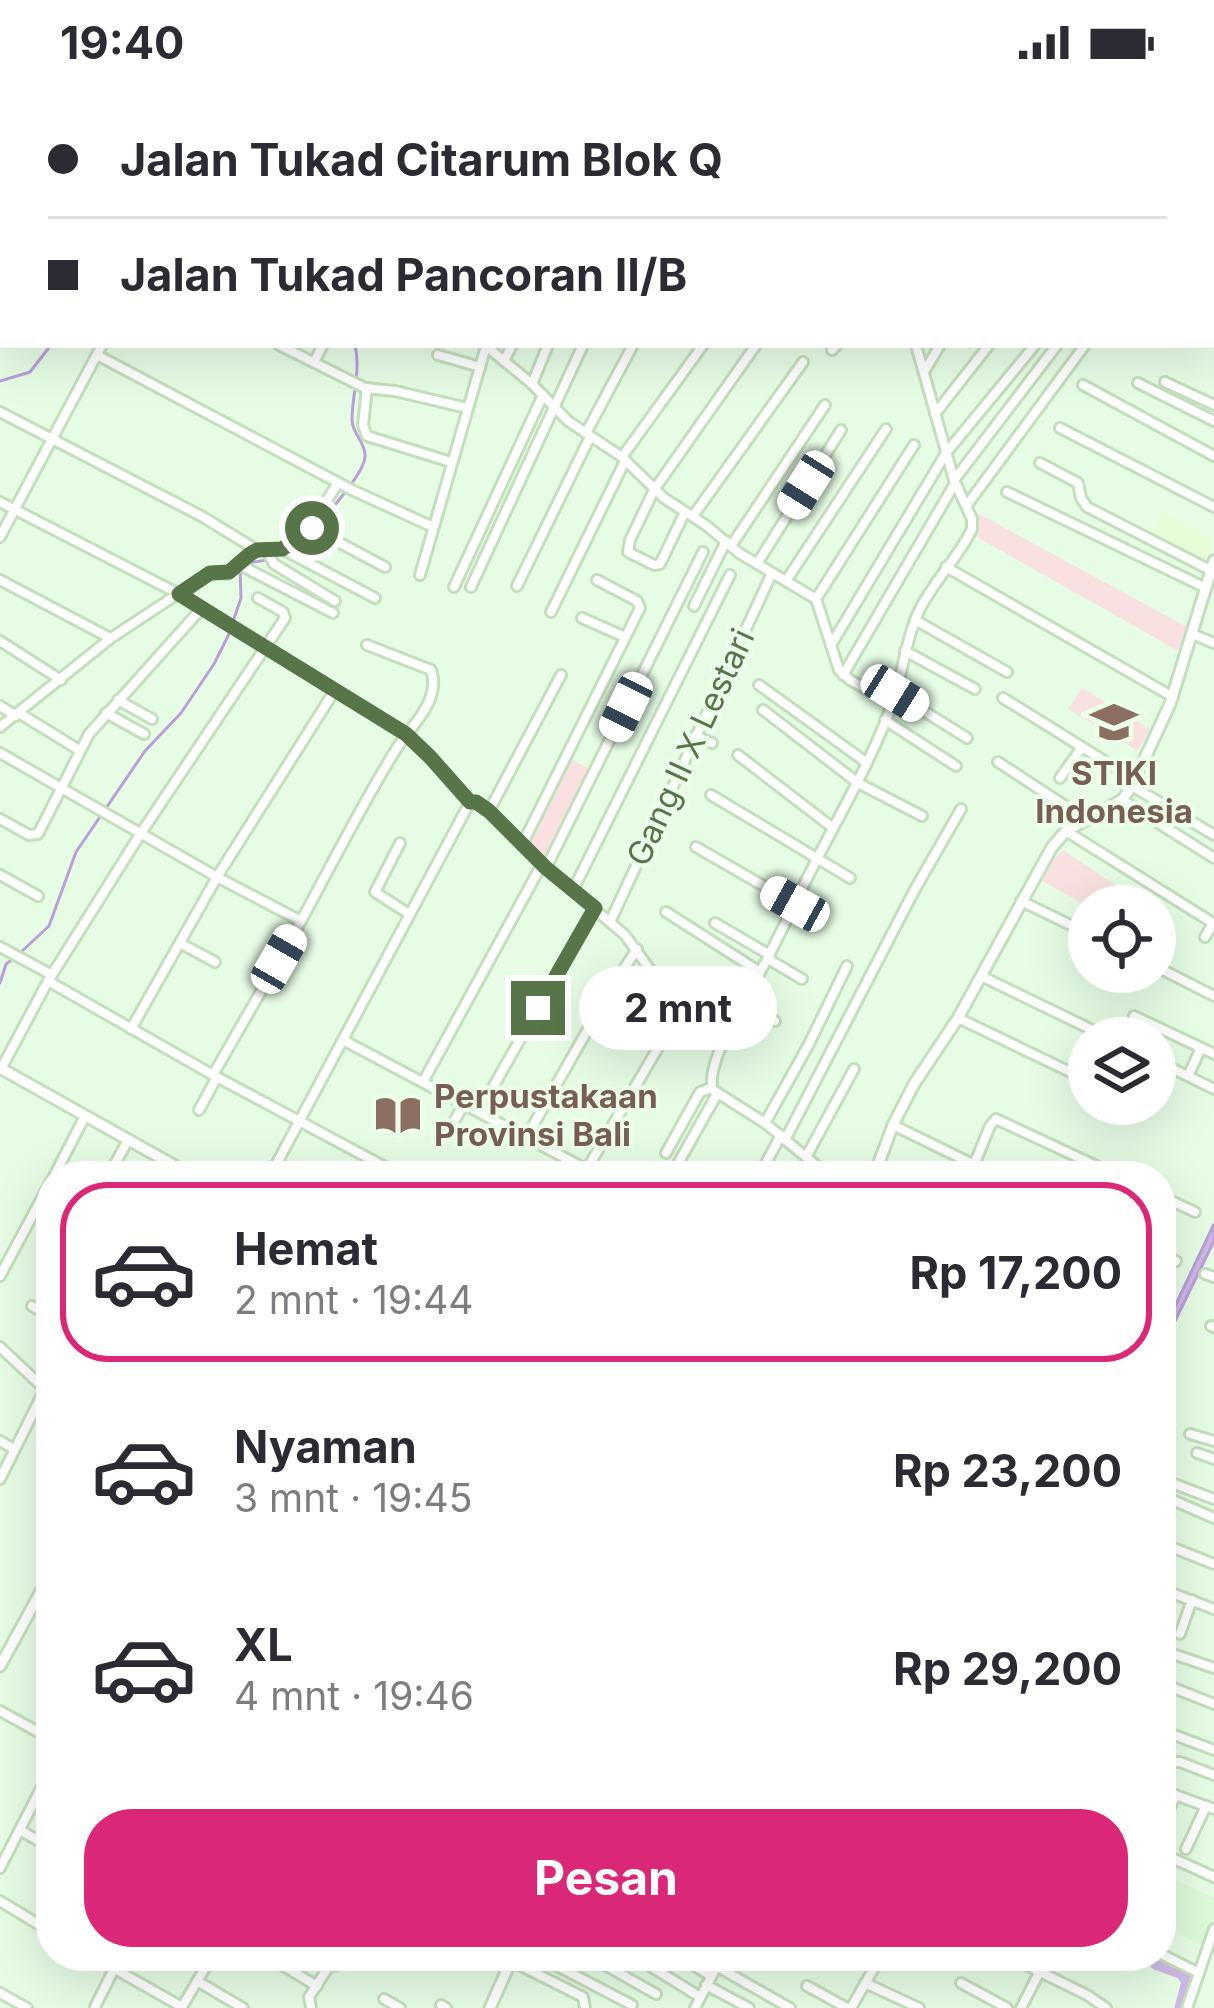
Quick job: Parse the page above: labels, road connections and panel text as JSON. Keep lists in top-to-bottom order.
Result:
{
  "streets": {
    "street": ["Gang II X Lestari"]
  },
  "places": {
    "school or university": ["STIKI Indonesia"],
    "library": ["Perpustakaan Provinsi Bali"]
  },
  "page": {
    "status": "19:40",
    "banner": ["Jalan Tukad Citarum Blok Q", "Jalan Tukad Pancoran II/B"],
    "bubble": "2 mnt",
    "list": [
      {
        "name": "Hemat",
        "note": "2 mnt · 19:44",
        "value": "Rp 17,200"
      },
      {
        "name": "Nyaman",
        "note": "3 mnt · 19:45",
        "value": "Rp 23,200"
      },
      {
        "name": "XL",
        "note": "4 mnt · 19:46",
        "value": "Rp 29,200"
      }
    ],
    "buttons": "Pesan"
  }
}
